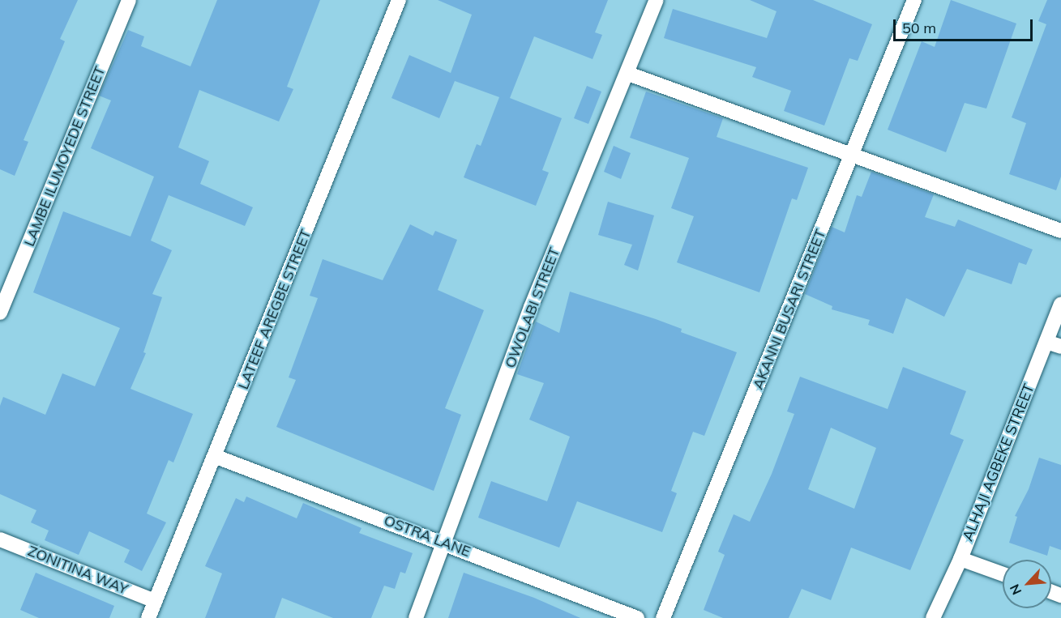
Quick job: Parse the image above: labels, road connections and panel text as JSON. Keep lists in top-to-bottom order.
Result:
{
  "streets": {
    "street": [
      "LAMBE ILUMOYEDE STREET",
      "OWOLABI STREET",
      "LATEEF AREGBE STREET",
      "AKANNI BUSARI STREET",
      "ALHAJI AGBEKE STREET",
      "OSTRA LANE",
      "ZONITINA WAY"
    ]
  },
  "crossings": [
    ["OWOLABI STREET", "OSTRA LANE"],
    ["LATEEF AREGBE STREET", "OSTRA LANE"],
    ["LATEEF AREGBE STREET", "ZONITINA WAY"]
  ],
  "scale_bar": "50 m",
  "north": "bottom left"
}
